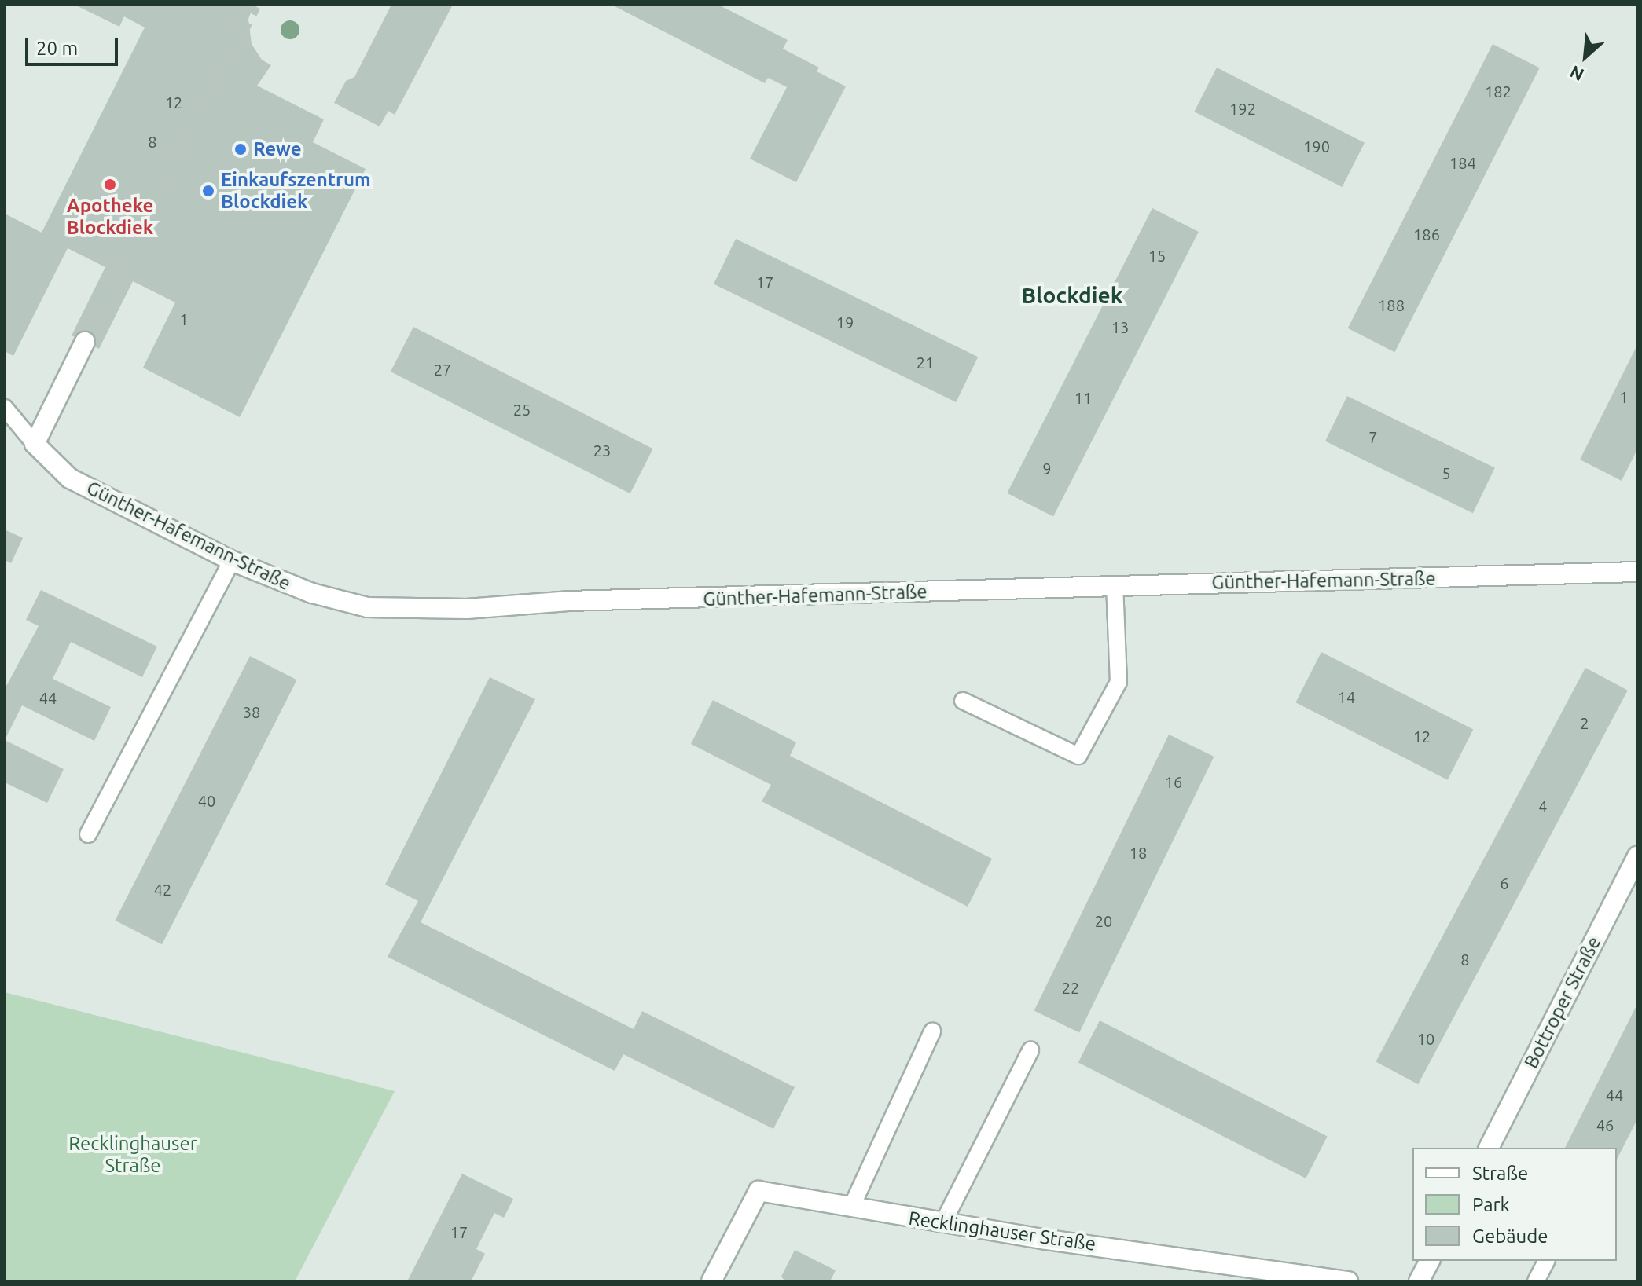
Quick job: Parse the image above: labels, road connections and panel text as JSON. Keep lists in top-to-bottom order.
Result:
{
  "streets": {
    "street": ["Günther-Hafemann-Straße", "Bottroper Straße", "Recklinghauser Straße"]
  },
  "districts": ["Blockdiek"],
  "parks": ["Recklinghauser Straße"],
  "places": ["Rewe", "Apotheke Blockdiek", "Einkaufszentrum Blockdiek"],
  "house_numbers": [
    "182",
    "12",
    "192",
    "8",
    "190",
    "184",
    "186",
    "15",
    "17",
    "188",
    "1",
    "19",
    "13",
    "21",
    "27",
    "1",
    "11",
    "25",
    "7",
    "23",
    "9",
    "5",
    "14",
    "44",
    "38",
    "2",
    "12",
    "16",
    "40",
    "4",
    "18",
    "6",
    "42",
    "20",
    "8",
    "22",
    "10",
    "44",
    "46",
    "17"
  ],
  "legend": ["Straße", "Park", "Gebäude"],
  "scale_bar": "20 m",
  "north": "bottom left"
}
